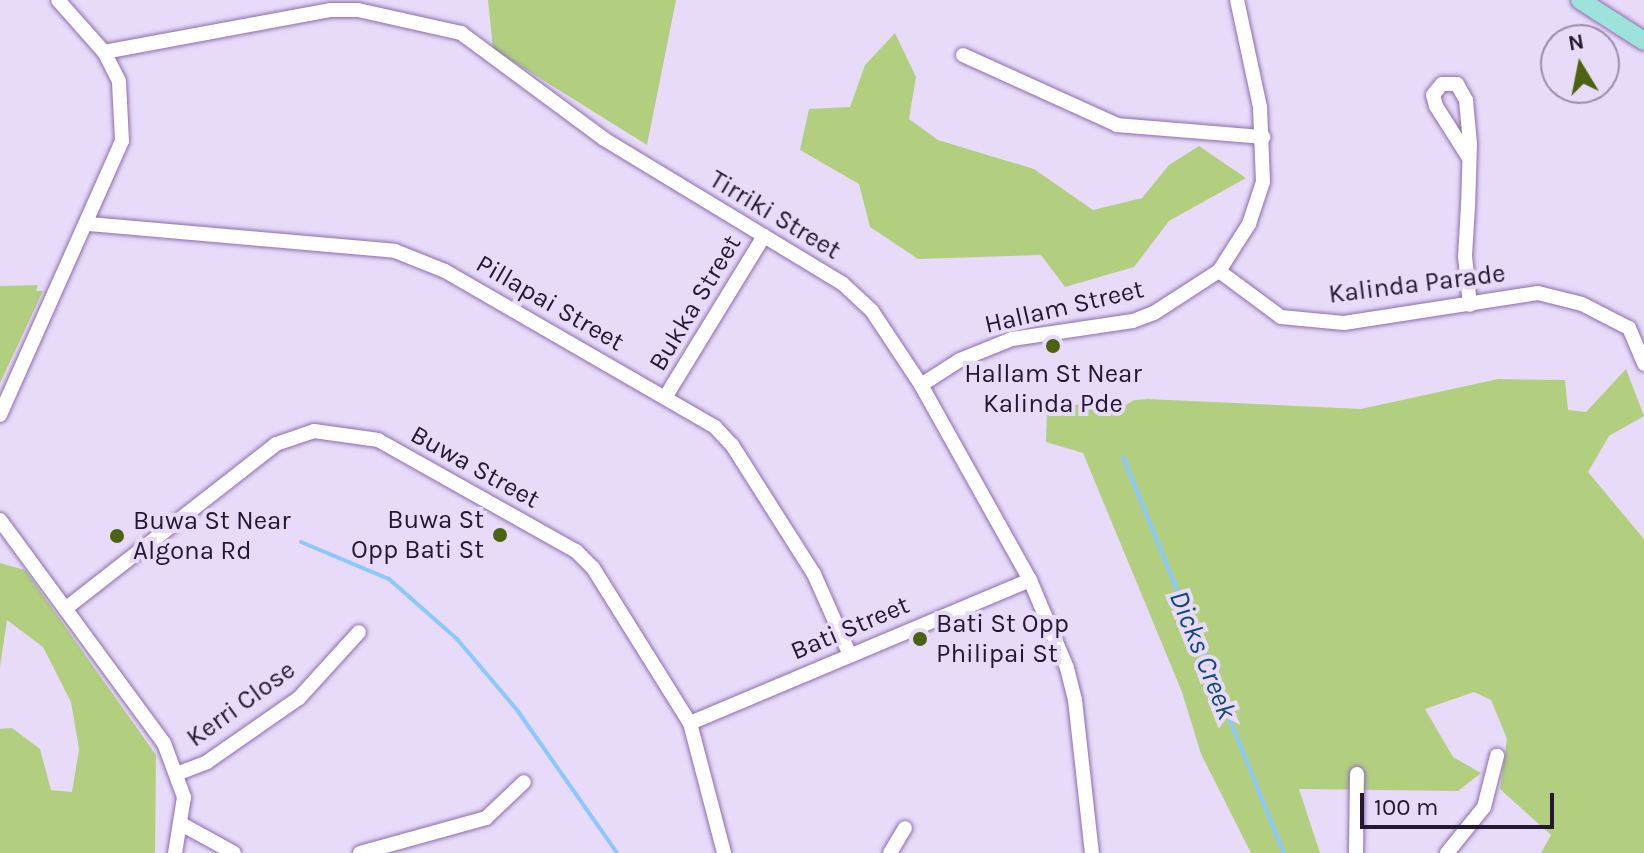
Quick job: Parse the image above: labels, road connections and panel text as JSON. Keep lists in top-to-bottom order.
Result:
{
  "streets": {
    "street": [
      "Tirriki Street",
      "Kalinda Parade",
      "Pillapai Street",
      "Bukka Street",
      "Hallam Street",
      "Buwa Street",
      "Bati Street",
      "Kerri Close"
    ]
  },
  "crossings": [
    ["Tirriki Street", "Bukka Street"],
    ["Tirriki Street", "Hallam Street"],
    ["Tirriki Street", "Bati Street"],
    ["Kalinda Parade", "Hallam Street"],
    ["Pillapai Street", "Bukka Street"],
    ["Pillapai Street", "Bati Street"],
    ["Buwa Street", "Bati Street"]
  ],
  "water": ["Dicks Creek"],
  "places": [
    "Hallam St Near Kalinda Pde",
    "Buwa St Opp Bati St",
    "Buwa St Near Algona Rd",
    "Bati St Opp Philipai St"
  ],
  "scale_bar": "100 m",
  "north": "top"
}
